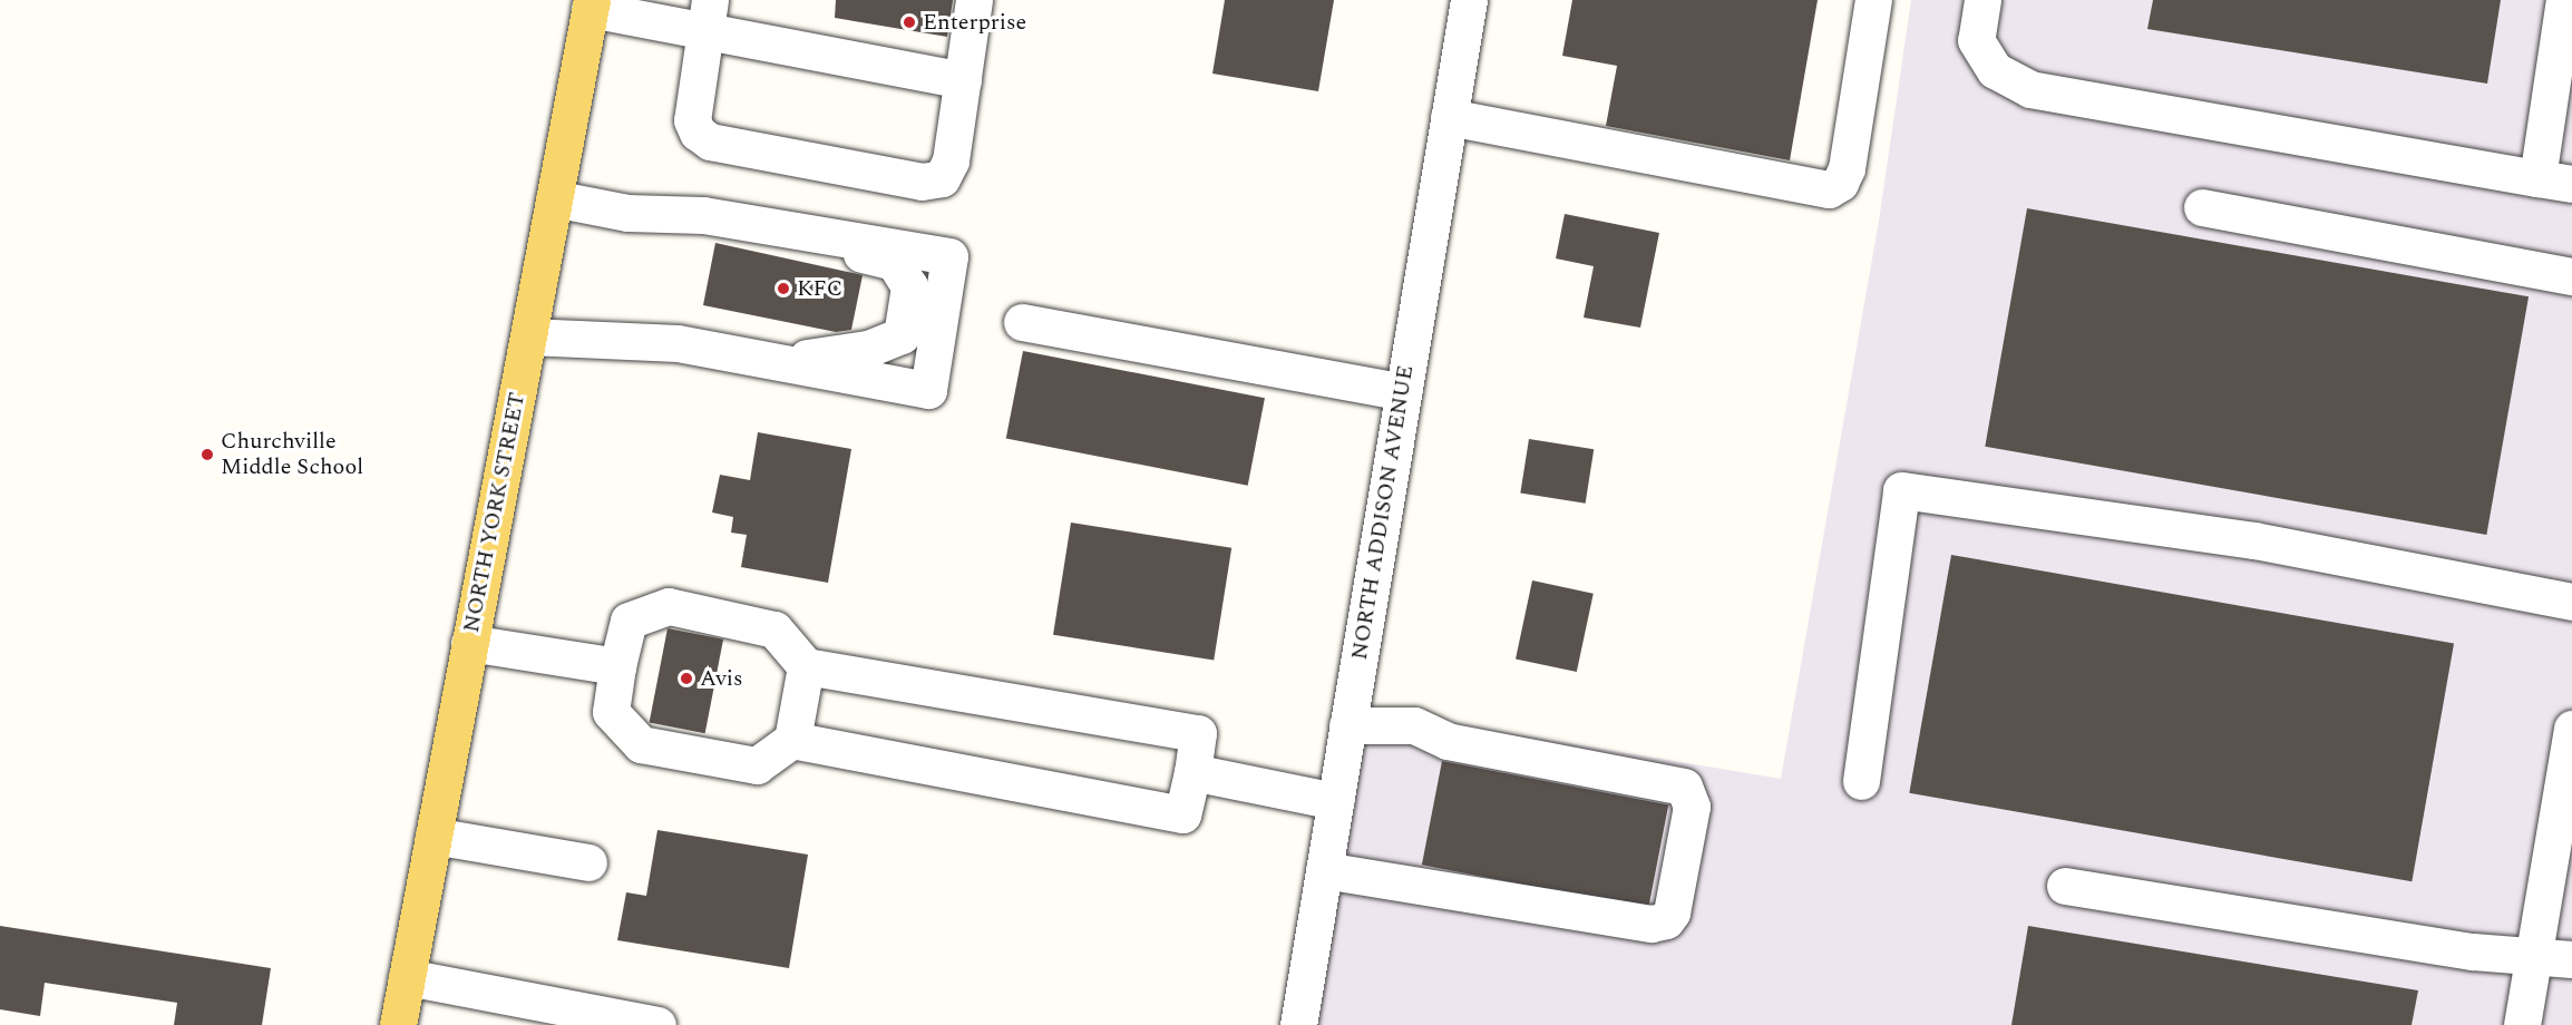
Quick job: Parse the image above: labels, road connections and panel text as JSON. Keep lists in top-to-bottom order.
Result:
{
  "streets": {
    "main road": ["NORTH YORK STREET"],
    "street": ["NORTH ADDISON AVENUE"]
  },
  "places": [
    "Enterprise",
    "KFC",
    "Churchville Middle School",
    "Avis"
  ]
}
